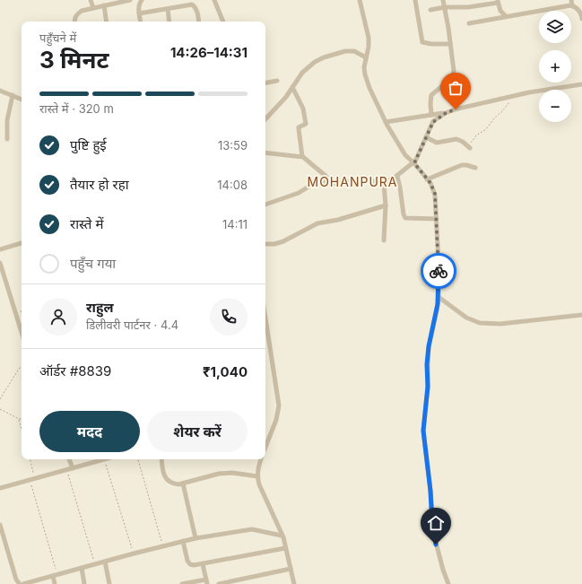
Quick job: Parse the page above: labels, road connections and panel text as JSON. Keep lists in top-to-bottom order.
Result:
{
  "districts": ["MOHANPURA"],
  "page": {
    "map_buttons": ["+", "−"],
    "heading": ["3 मिनट", "पहुँचने में", "14:26–14:31"],
    "panel": [
      "राहुल",
      "डिलीवरी पार्टनर · 4.4",
      "ऑर्डर #8839",
      "₹1,040"
    ],
    "bar": "रास्ते में · 320 m",
    "list": [
      ["पुष्टि हुई", "13:59"],
      ["तैयार हो रहा", "14:08"],
      ["रास्ते में", "14:11"],
      "पहुँच गया"
    ],
    "buttons": ["मदद", "शेयर करें"]
  }
}
